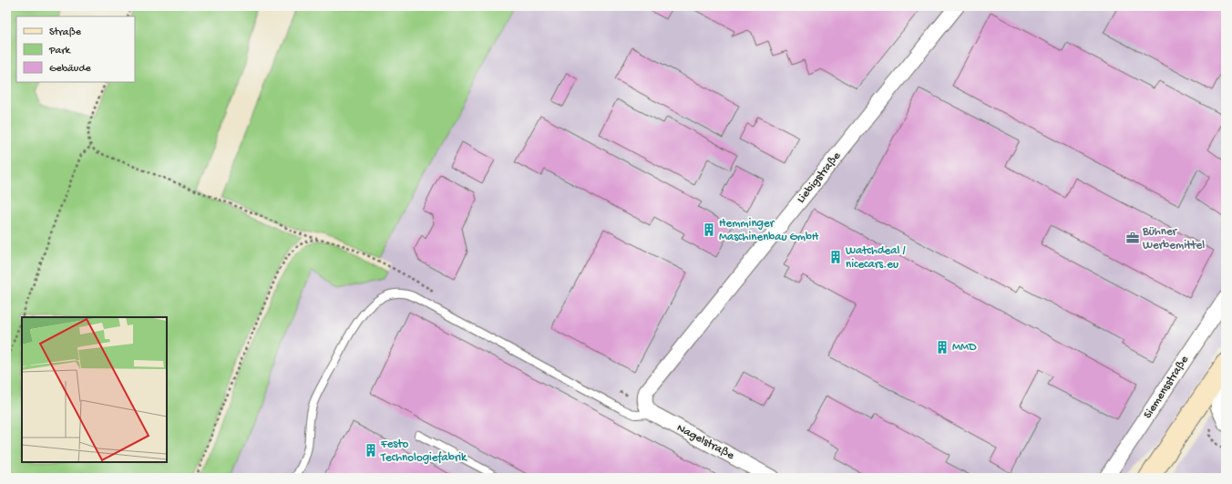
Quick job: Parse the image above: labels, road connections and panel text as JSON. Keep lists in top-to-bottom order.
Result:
{
  "streets": {
    "street": ["Liebigstraße", "Siemensstraße", "Nagelstraße"]
  },
  "crossings": [
    ["Liebigstraße", "Nagelstraße"]
  ],
  "places": {
    "building": [
      "Hemminger Maschinenbau GmbH",
      "Watchdeal / nicecars.eu",
      "MMD",
      "Festo Technologiefabrik"
    ],
    "office": ["Bühner Werbemittel"]
  },
  "legend": ["Straße", "Park", "Gebäude"]
}
